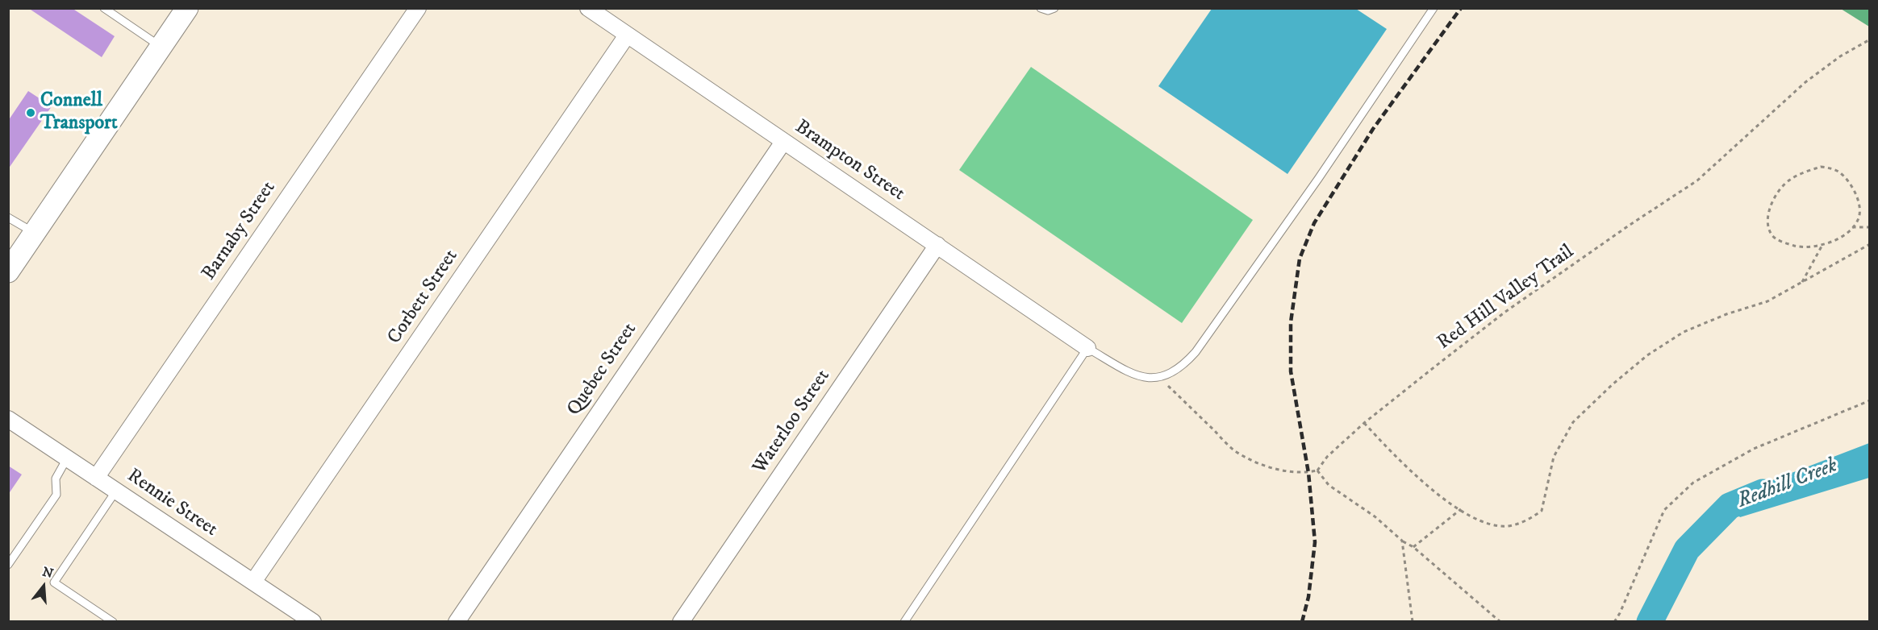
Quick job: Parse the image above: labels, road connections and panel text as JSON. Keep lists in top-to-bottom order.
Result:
{
  "streets": {
    "street": [
      "Brampton Street",
      "Barnaby Street",
      "Corbett Street",
      "Quebec Street",
      "Waterloo Street",
      "Rennie Street"
    ],
    "path": ["Red Hill Valley Trail"]
  },
  "crossings": [
    ["Brampton Street", "Corbett Street"],
    ["Brampton Street", "Quebec Street"],
    ["Brampton Street", "Waterloo Street"],
    ["Barnaby Street", "Rennie Street"],
    ["Corbett Street", "Rennie Street"]
  ],
  "water": ["Redhill Creek"],
  "places": ["Connell Transport"],
  "north": "top"
}
